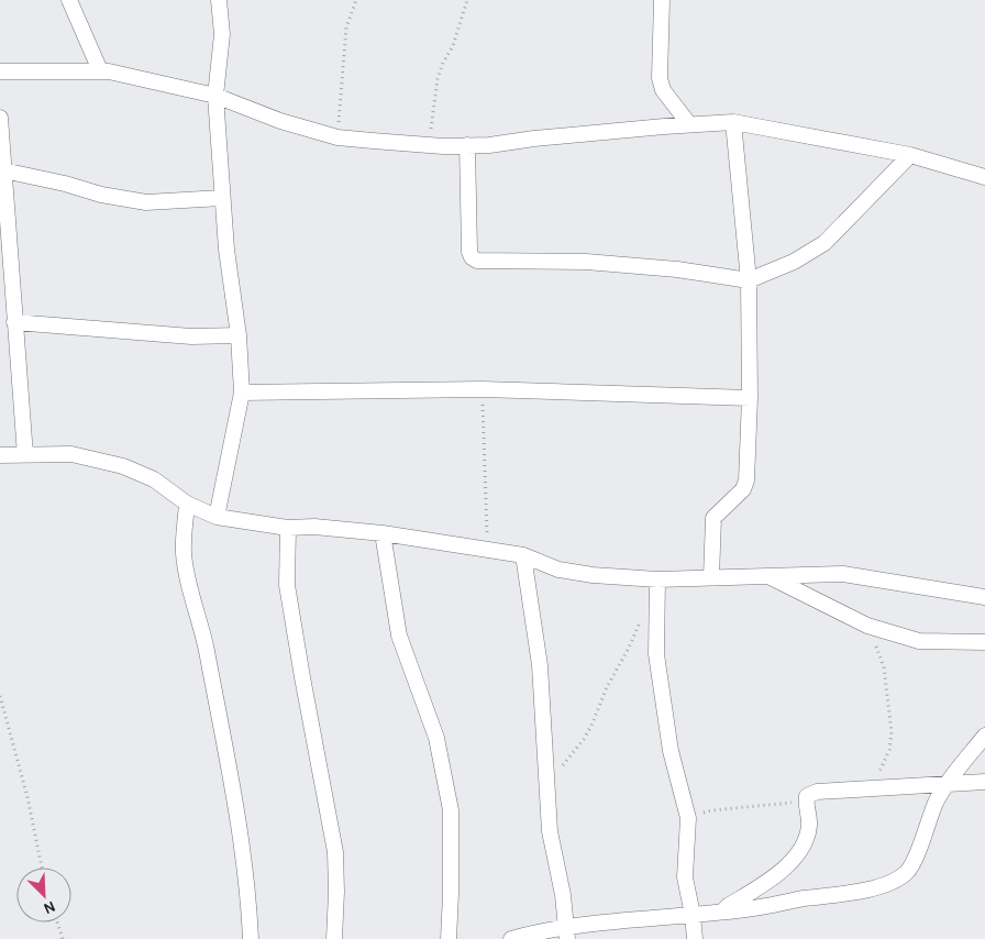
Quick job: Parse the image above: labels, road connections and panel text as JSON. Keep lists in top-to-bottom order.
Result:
{
  "north": "bottom right"
}
